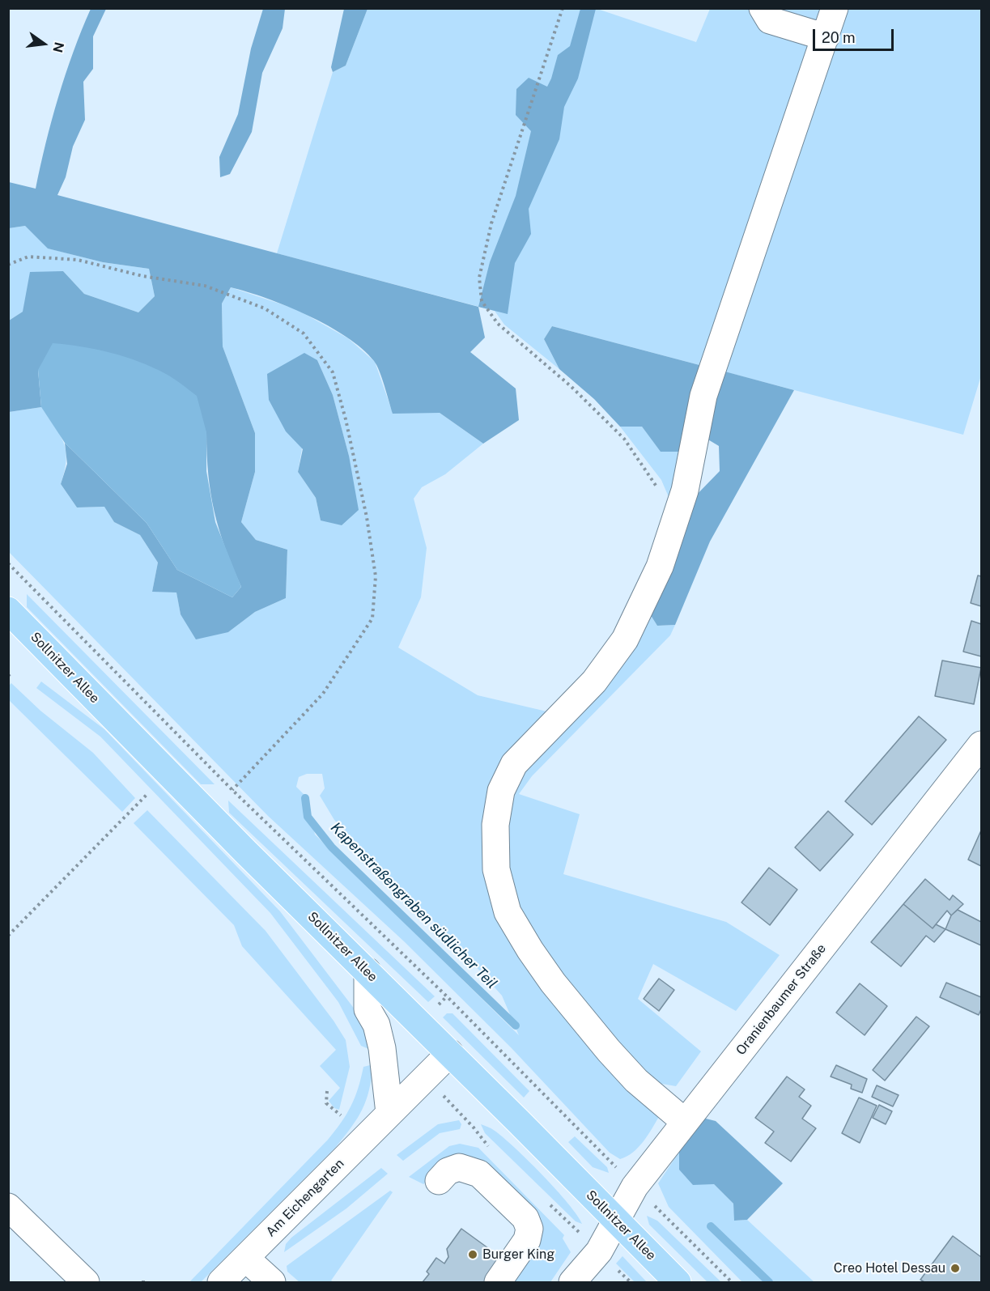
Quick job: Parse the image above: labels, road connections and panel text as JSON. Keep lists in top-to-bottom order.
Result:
{
  "streets": {
    "main road": ["Sollnitzer Allee"],
    "street": ["Oranienbaumer Straße", "Am Eichengarten"]
  },
  "crossings": [
    ["Sollnitzer Allee", "Oranienbaumer Straße"],
    ["Sollnitzer Allee", "Am Eichengarten"]
  ],
  "water": ["Kapenstraßengraben südlicher Teil"],
  "places": ["Burger King", "Creo Hotel Dessau"],
  "scale_bar": "20 m",
  "north": "right"
}
